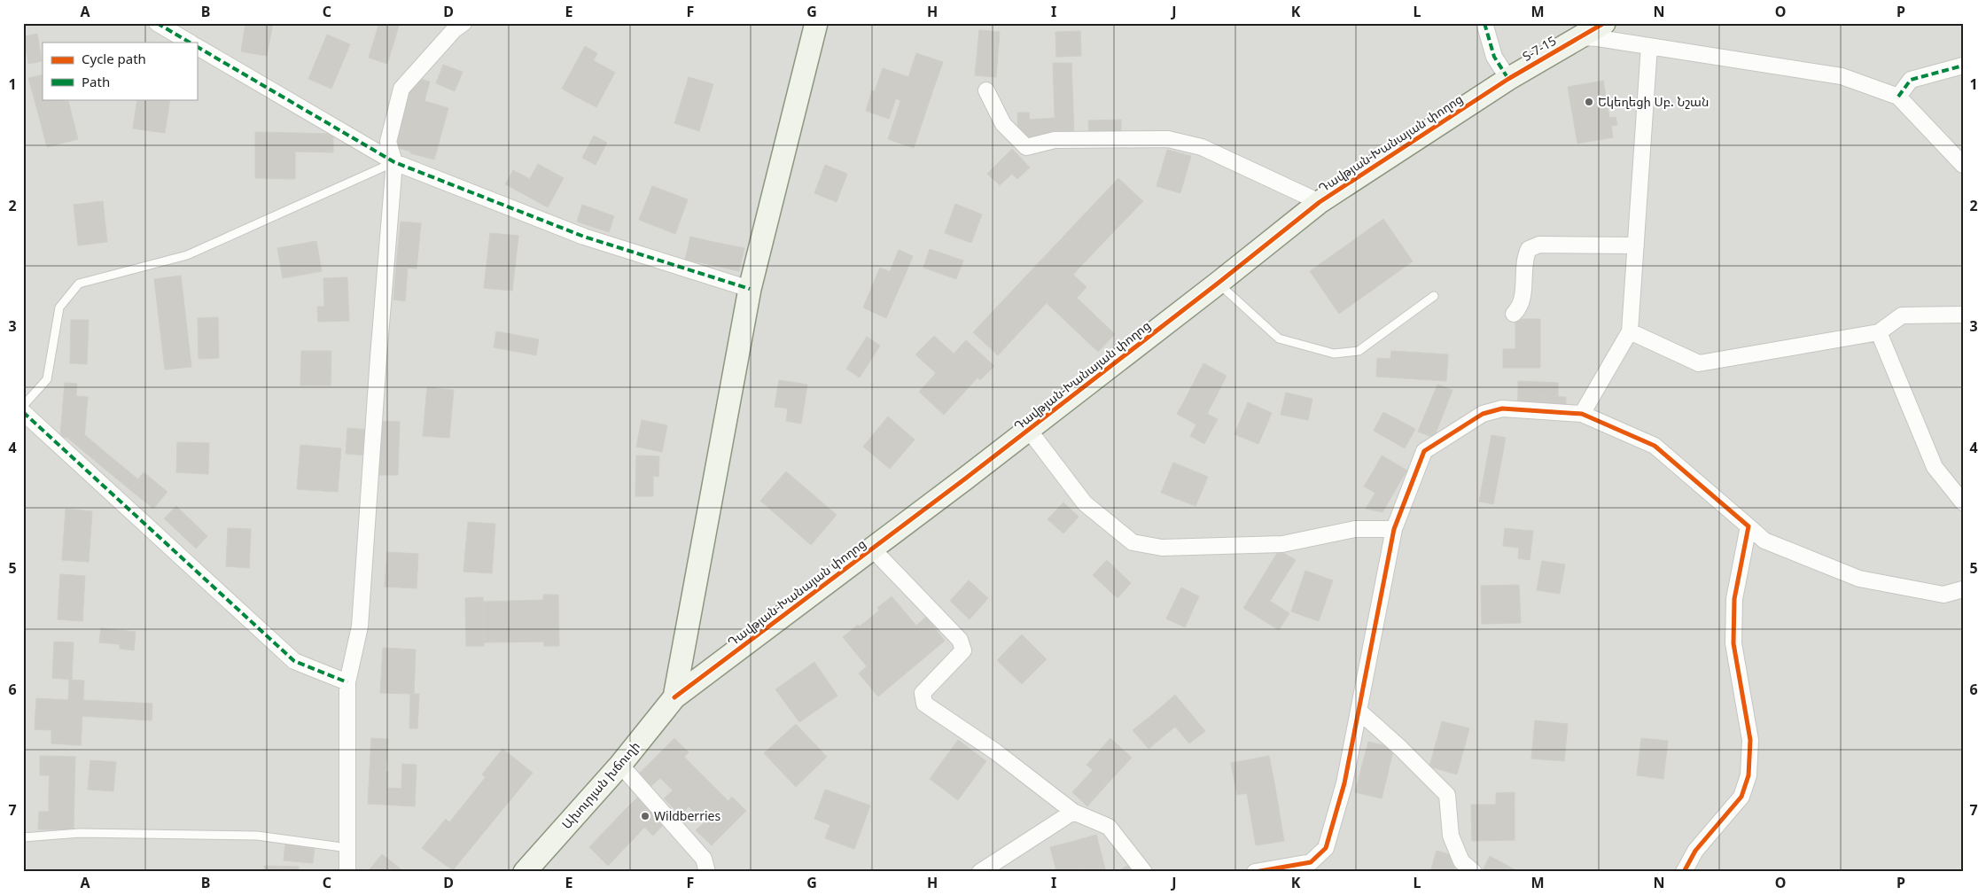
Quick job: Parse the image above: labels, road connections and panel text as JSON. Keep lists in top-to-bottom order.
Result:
{
  "streets": {
    "street": ["Տ-7-15", "Դավթյան-Խանայան փողոց", "Ախուրյան խճուղի"]
  },
  "crossings": [
    ["Տ-7-15", "Դավթյան-Խանայան փողոց"],
    ["Դավթյան-Խանայան փողոց", "Ախուրյան խճուղի"]
  ],
  "places": ["Եկեղեցի Սբ. Նշան", "Wildberries"],
  "legend": ["Cycle path", "Path"],
  "grid": {
    "columns": [
      "A",
      "B",
      "C",
      "D",
      "E",
      "F",
      "G",
      "H",
      "I",
      "J",
      "K",
      "L",
      "M",
      "N",
      "O",
      "P"
    ],
    "rows": [
      "1",
      "2",
      "3",
      "4",
      "5",
      "6",
      "7"
    ]
  }
}
